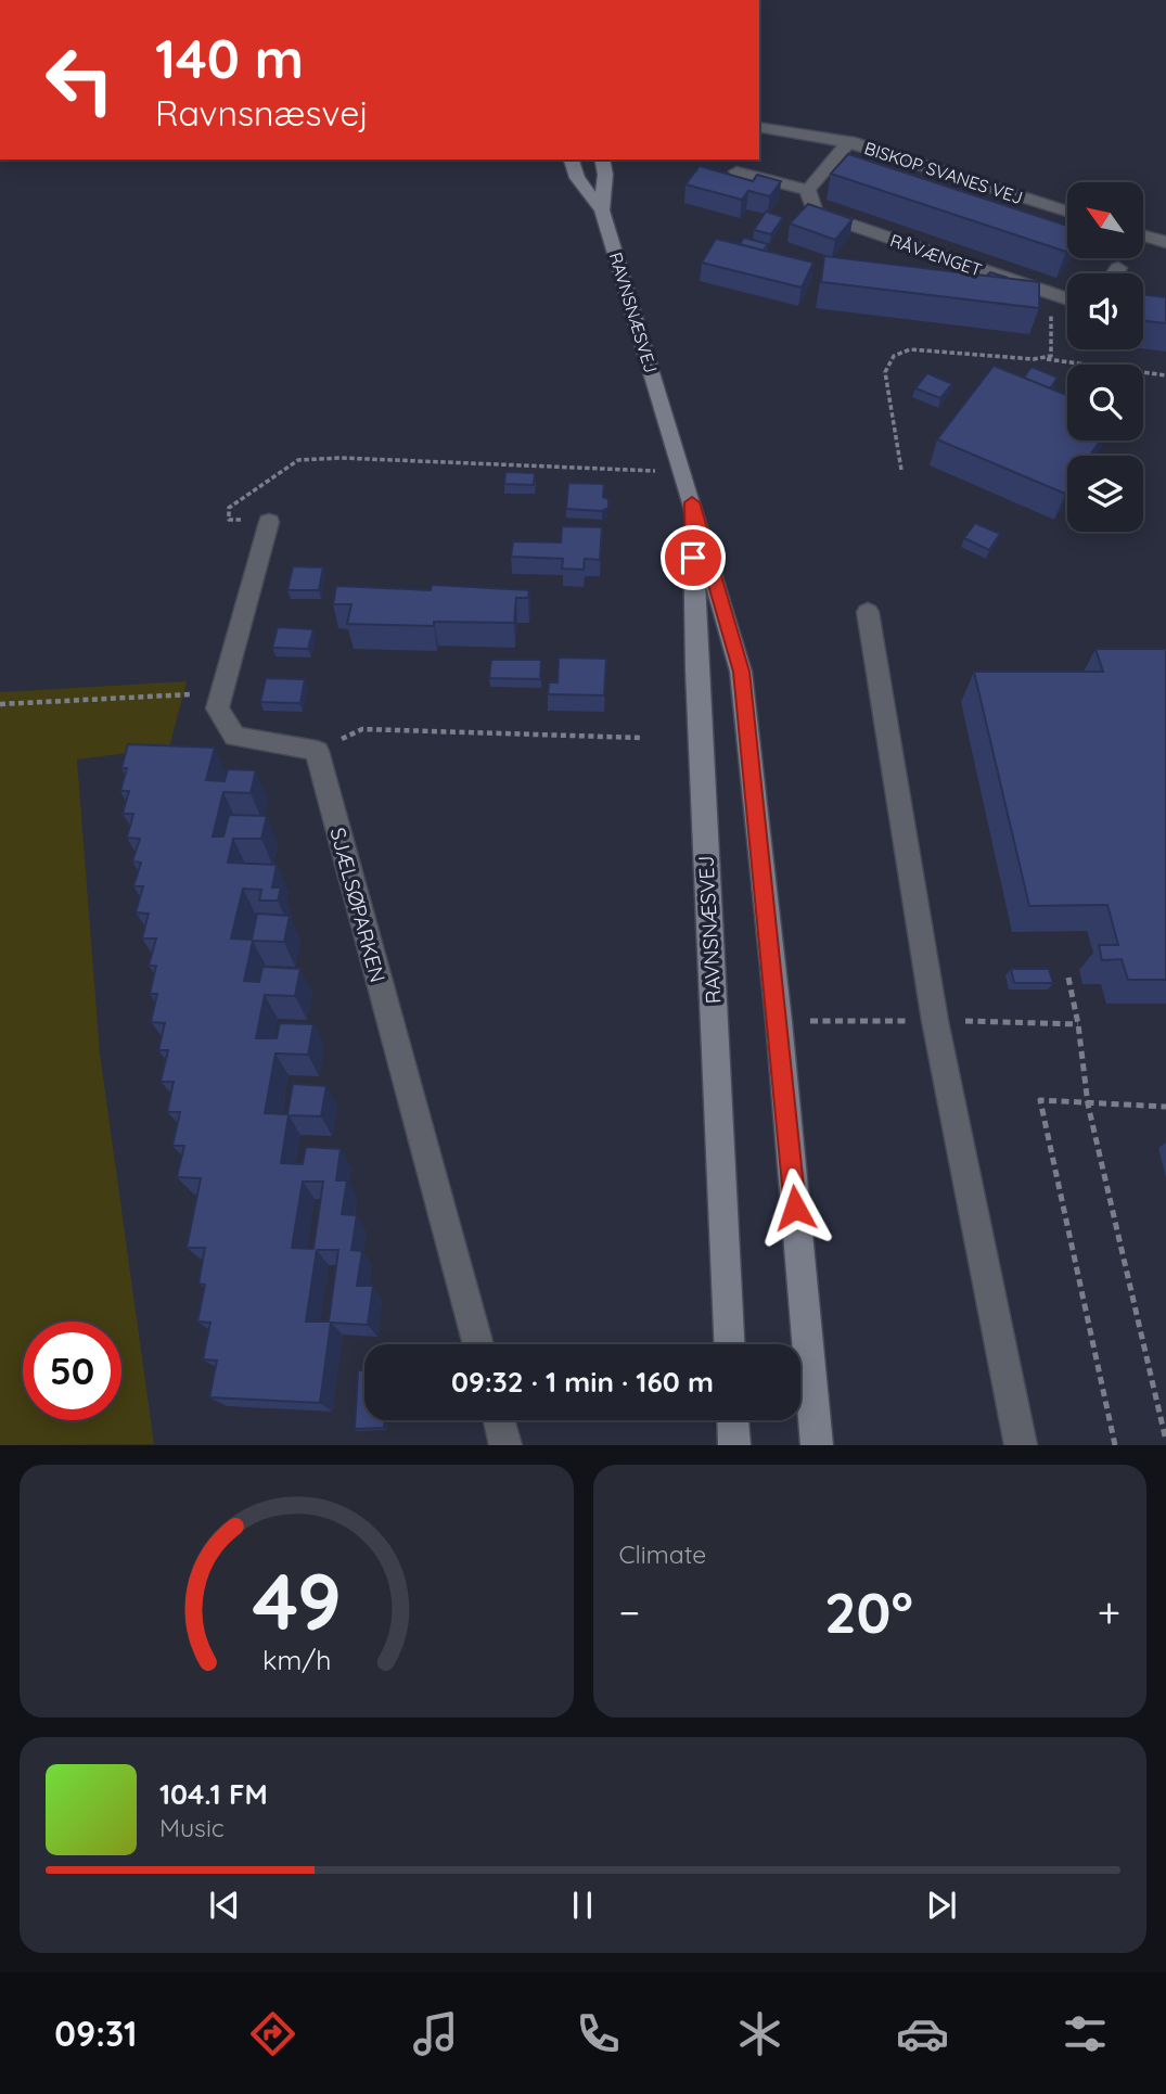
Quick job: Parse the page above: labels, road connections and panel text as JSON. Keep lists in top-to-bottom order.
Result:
{
  "streets": {
    "main road": ["RAVNSNÆSVEJ"],
    "street": ["BISKOP SVANES VEJ", "RÅVÆNGET", "SJÆLSØPARKEN"]
  },
  "north": "top left",
  "page": {
    "turn": ["140 m", "Ravnsnæsvej"],
    "limit": "50",
    "trip": "09:32 · 1 min · 160 m",
    "tile": "Climate",
    "heat": ["−", "20°", "+"],
    "song": ["104.1 FM", "Music"],
    "tabs": "09:31",
    "gauge": ["49", "km/h"]
  }
}
